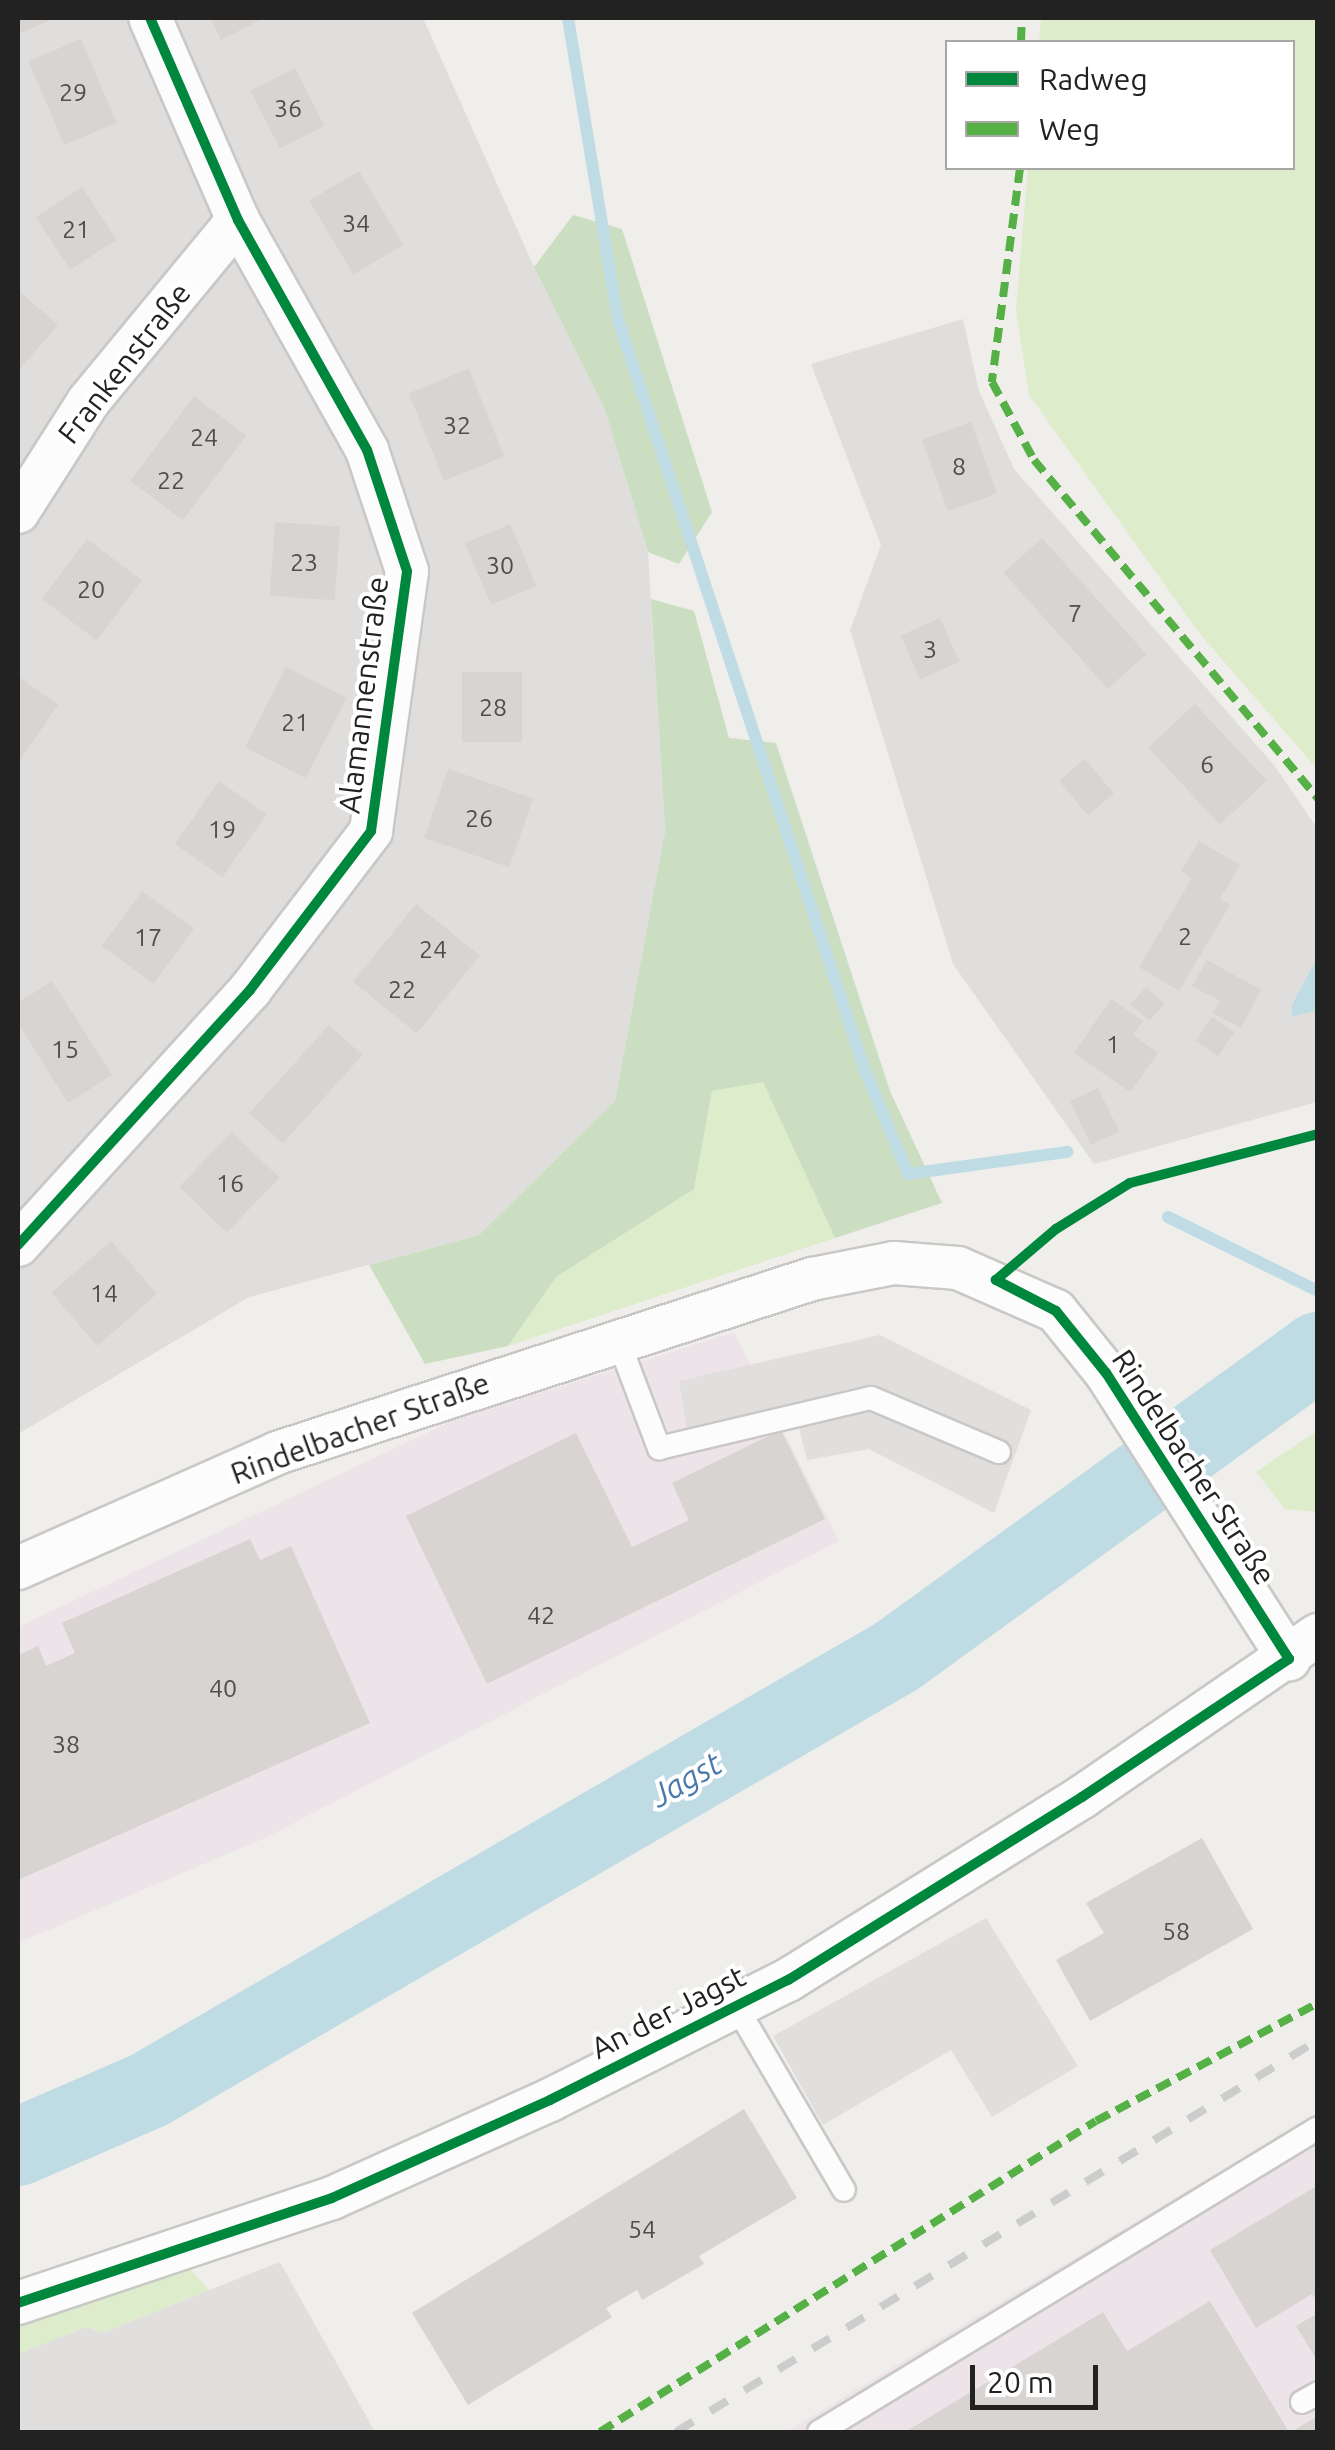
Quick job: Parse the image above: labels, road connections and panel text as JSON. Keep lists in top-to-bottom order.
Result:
{
  "streets": {
    "street": [
      "Frankenstraße",
      "Alamannenstraße",
      "Rindelbacher Straße",
      "An der Jagst"
    ]
  },
  "crossings": [
    ["Frankenstraße", "Alamannenstraße"],
    ["Rindelbacher Straße", "An der Jagst"]
  ],
  "water": ["Jagst"],
  "house_numbers": [
    "29",
    "36",
    "34",
    "21",
    "32",
    "24",
    "8",
    "22",
    "23",
    "30",
    "20",
    "7",
    "3",
    "28",
    "21",
    "6",
    "26",
    "19",
    "2",
    "17",
    "24",
    "22",
    "1",
    "15",
    "16",
    "14",
    "42",
    "40",
    "38",
    "58",
    "54"
  ],
  "legend": ["Radweg", "Weg"],
  "scale_bar": "20 m"
}
